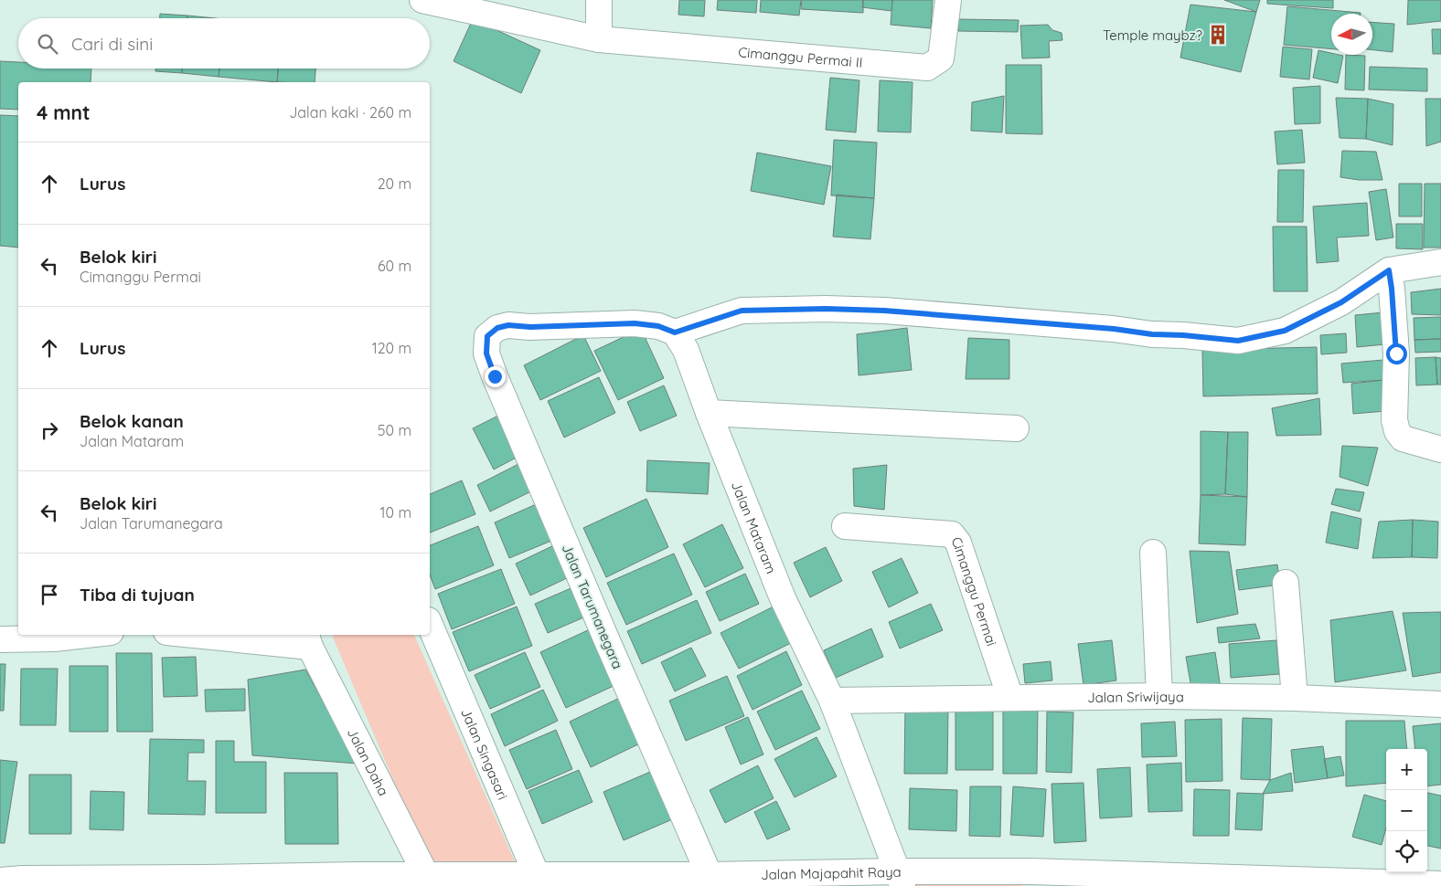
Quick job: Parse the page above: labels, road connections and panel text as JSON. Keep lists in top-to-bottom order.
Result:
{
  "streets": {
    "street": [
      "Cimanggu Permai II",
      "Jalan Mataram",
      "Cimanggu Permai",
      "Jalan Tarumanegara",
      "Jalan Sriwijaya",
      "Jalan Singasari",
      "Jalan Daha",
      "Jalan Majapahit Raya"
    ]
  },
  "crossings": [
    ["Jalan Mataram", "Jalan Tarumanegara"],
    ["Jalan Mataram", "Jalan Sriwijaya"],
    ["Jalan Mataram", "Jalan Majapahit Raya"],
    ["Cimanggu Permai", "Jalan Sriwijaya"],
    ["Jalan Tarumanegara", "Jalan Majapahit Raya"],
    ["Jalan Singasari", "Jalan Majapahit Raya"],
    ["Jalan Daha", "Jalan Majapahit Raya"]
  ],
  "places": {
    "building": ["Temple maybz?"]
  },
  "north": "left",
  "page": {
    "search": "Cari di sini",
    "heading": ["4 mnt", "Jalan kaki · 260 m"],
    "list": [
      ["Lurus", "20 m"],
      ["Belok kiri", "Cimanggu Permai", "60 m"],
      ["Lurus", "120 m"],
      ["Belok kanan", "Jalan Mataram", "50 m"],
      ["Belok kiri", "Jalan Tarumanegara", "10 m"],
      "Tiba di tujuan"
    ],
    "map_buttons": ["+", "−"]
  }
}
